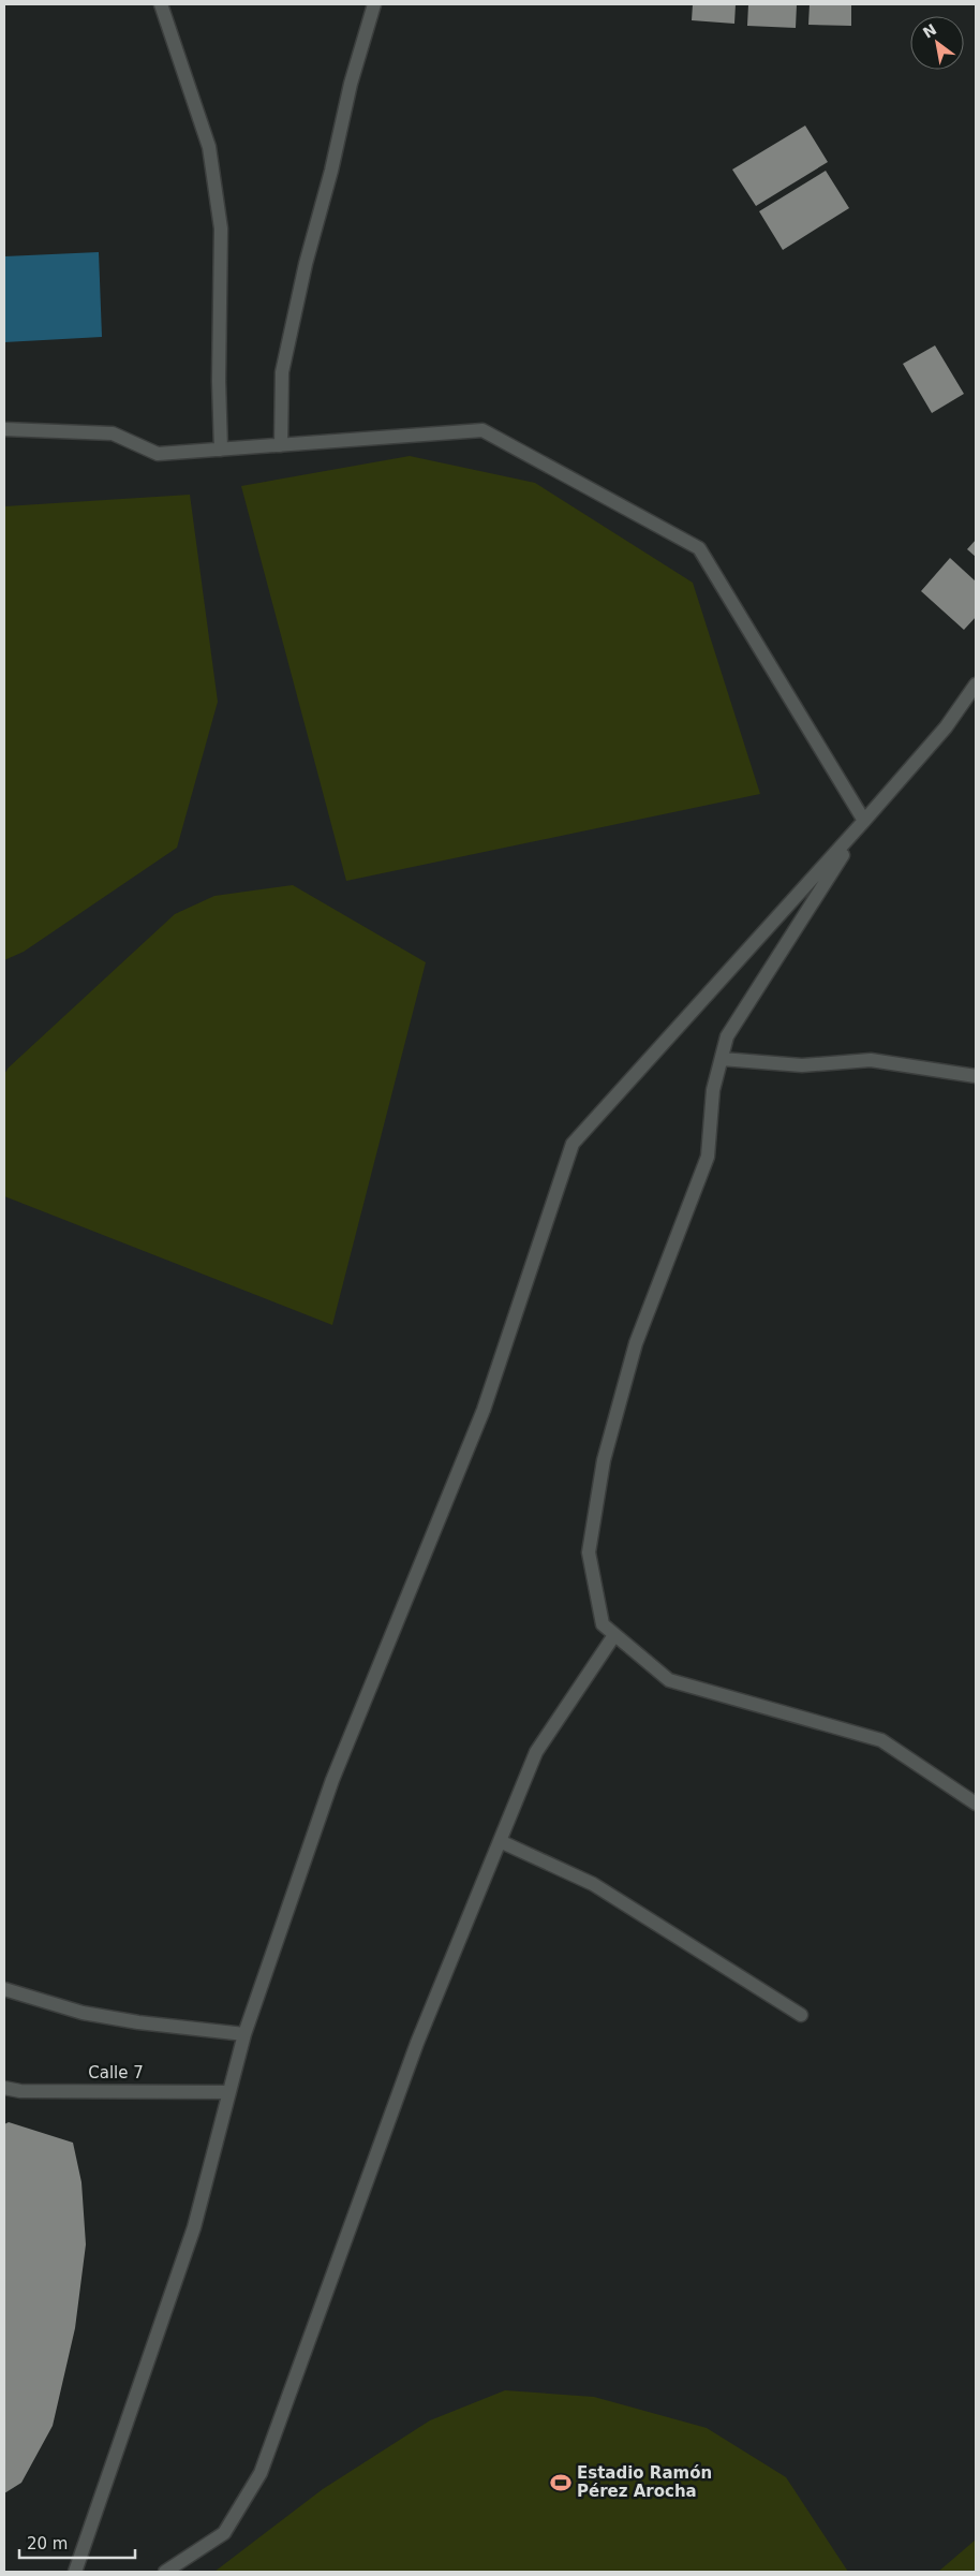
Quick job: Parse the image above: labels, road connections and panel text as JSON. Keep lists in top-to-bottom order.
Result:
{
  "streets": {
    "street": ["Calle 7"]
  },
  "places": {
    "sports": ["Estadio Ramón Pérez Arocha"]
  },
  "scale_bar": "20 m",
  "north": "top left"
}
